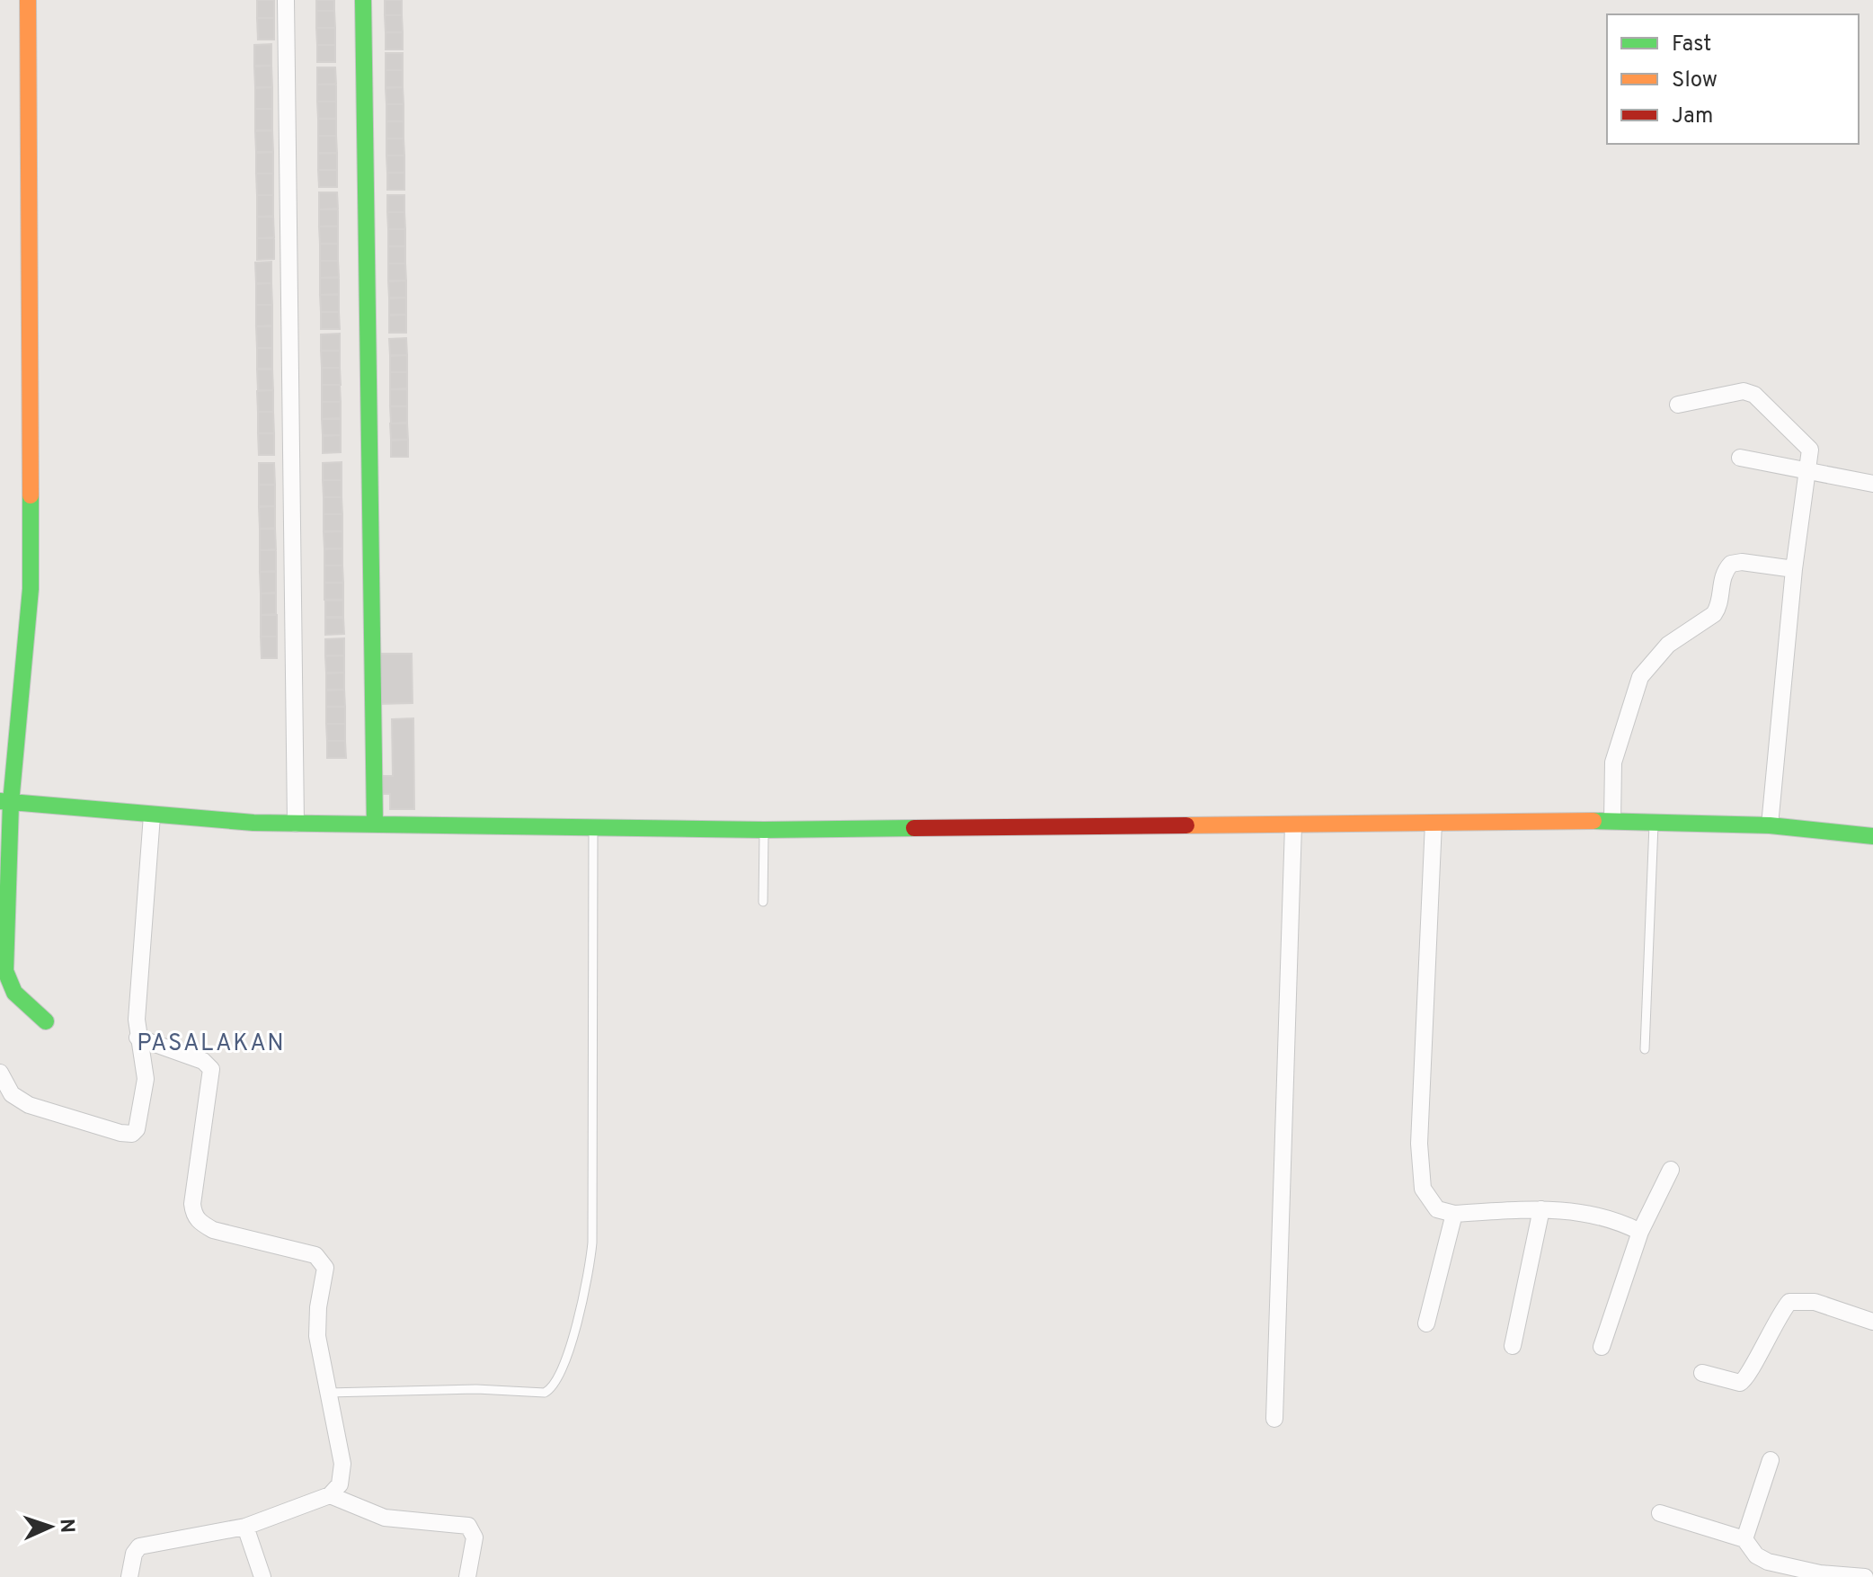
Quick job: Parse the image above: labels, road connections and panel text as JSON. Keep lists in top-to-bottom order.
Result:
{
  "districts": ["PASALAKAN"],
  "legend": ["Fast", "Slow", "Jam"],
  "north": "right"
}
